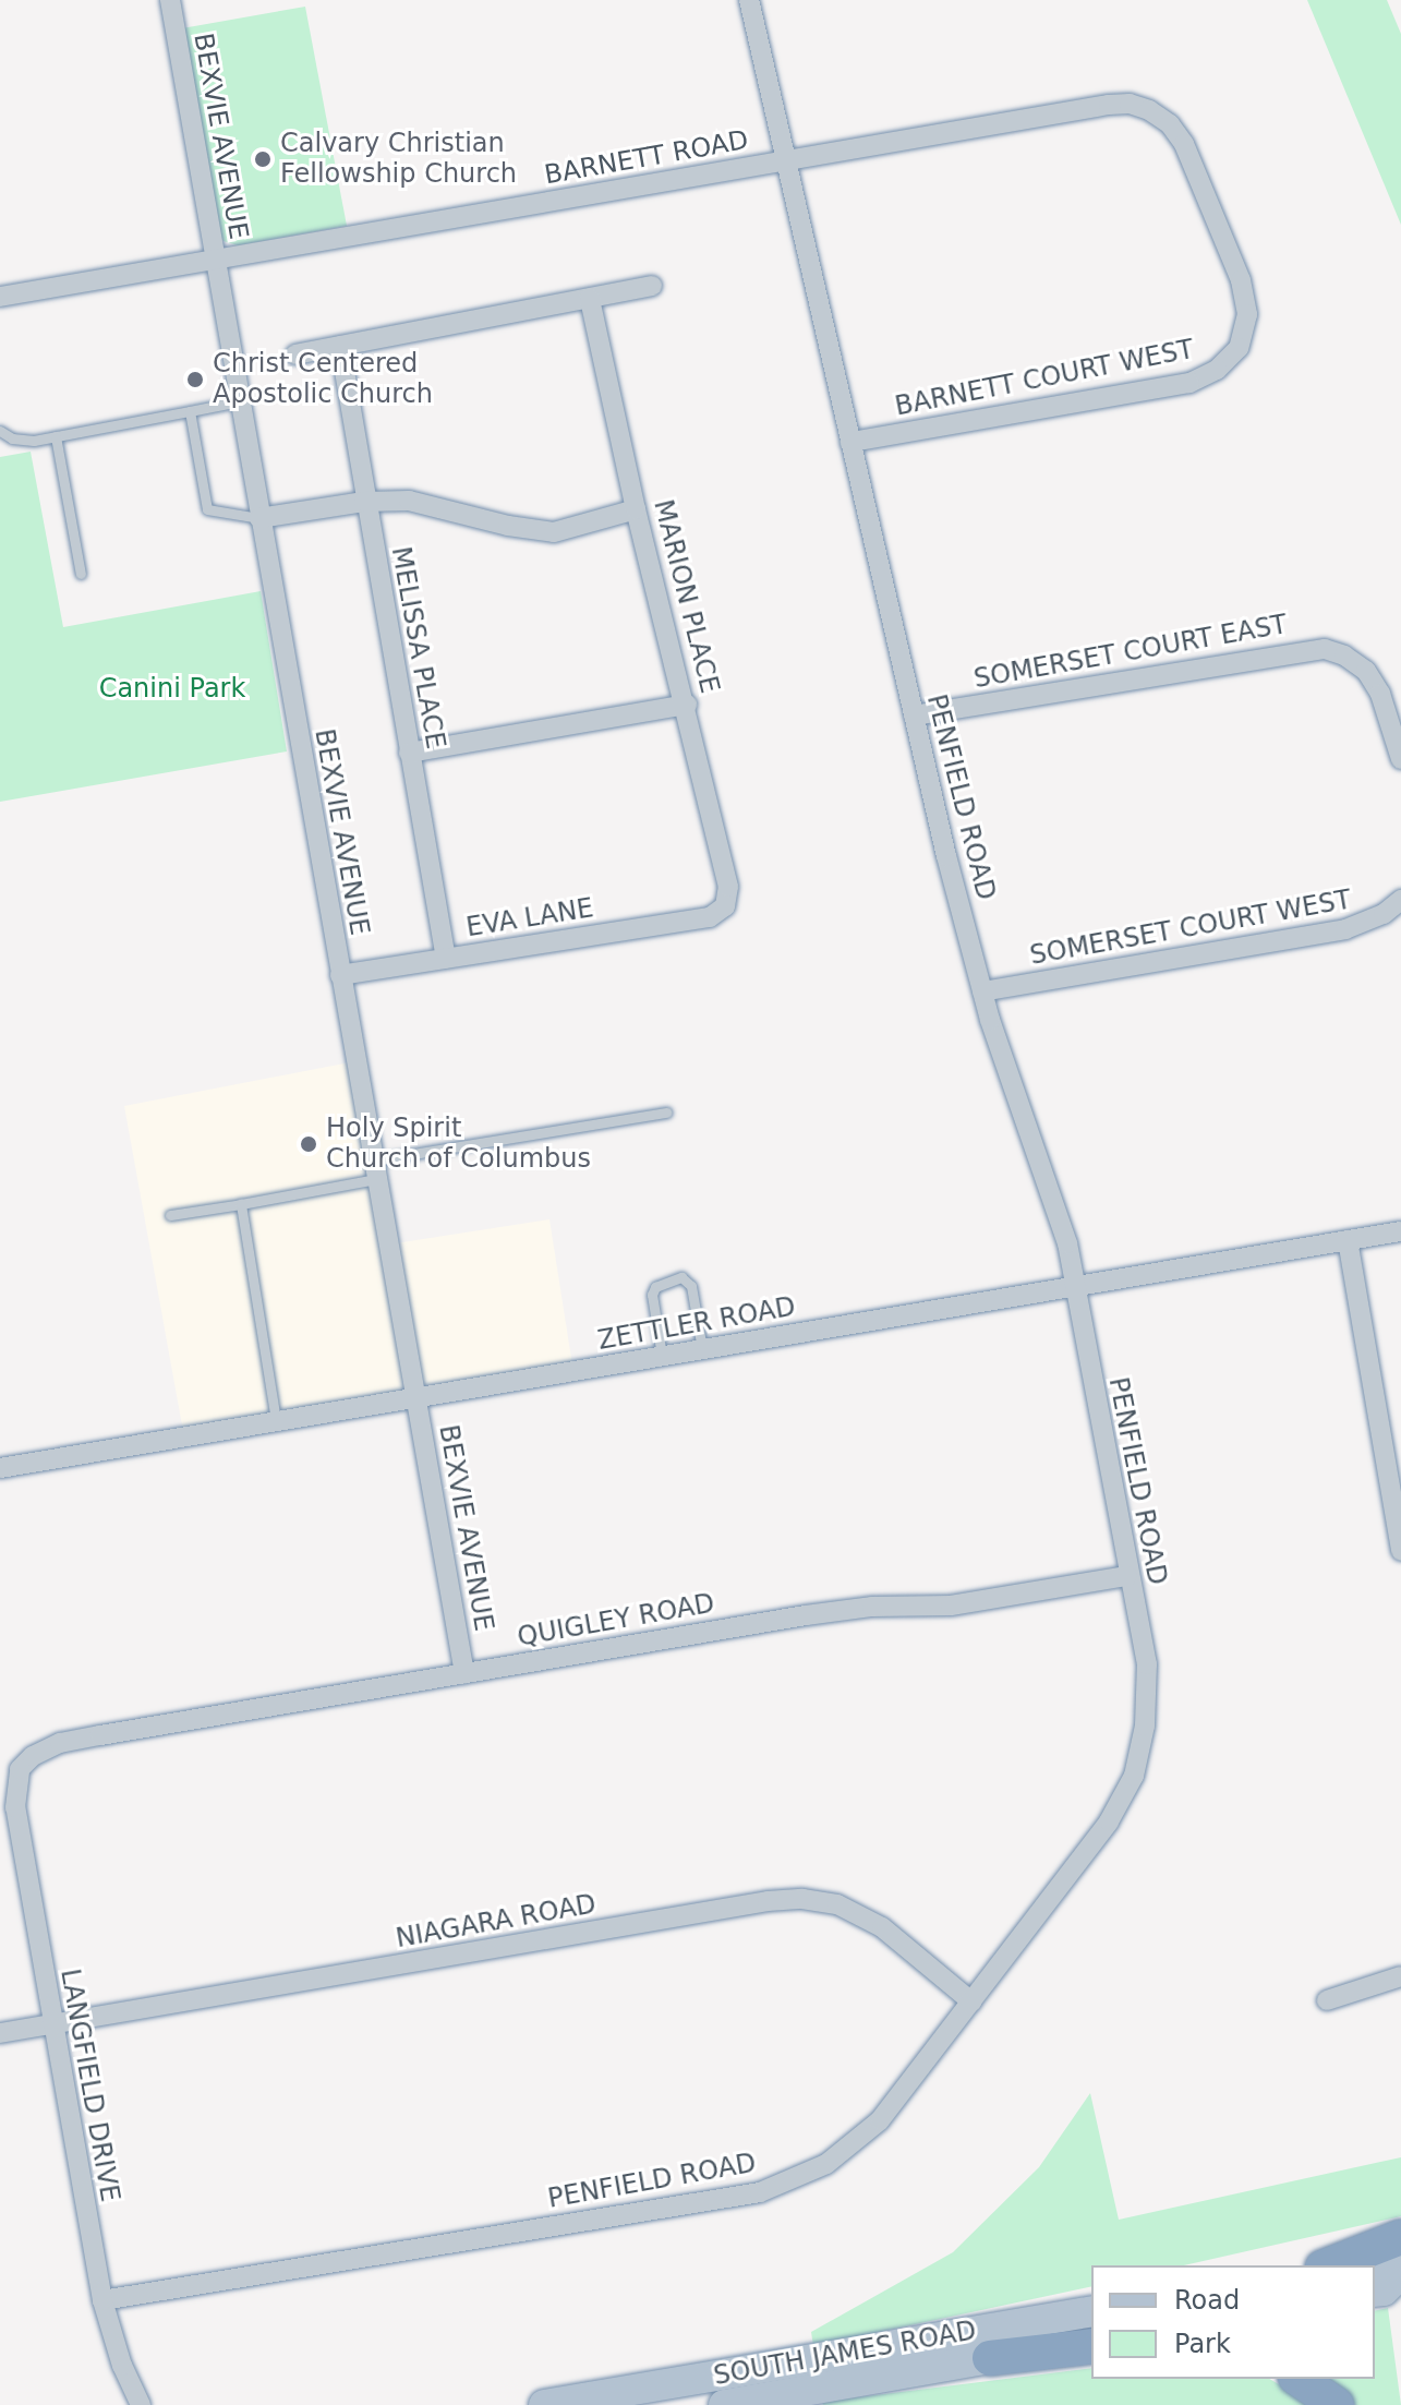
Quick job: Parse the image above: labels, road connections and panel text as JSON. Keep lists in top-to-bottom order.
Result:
{
  "streets": {
    "main road": ["SOUTH JAMES ROAD"],
    "street": [
      "BEXVIE AVENUE",
      "BARNETT ROAD",
      "BARNETT COURT WEST",
      "MARION PLACE",
      "MELISSA PLACE",
      "SOMERSET COURT EAST",
      "PENFIELD ROAD",
      "EVA LANE",
      "SOMERSET COURT WEST",
      "ZETTLER ROAD",
      "QUIGLEY ROAD",
      "NIAGARA ROAD",
      "LANGFIELD DRIVE"
    ]
  },
  "crossings": [
    ["BEXVIE AVENUE", "BARNETT ROAD"],
    ["BEXVIE AVENUE", "EVA LANE"],
    ["BEXVIE AVENUE", "ZETTLER ROAD"],
    ["BEXVIE AVENUE", "QUIGLEY ROAD"],
    ["BARNETT ROAD", "BARNETT COURT WEST"],
    ["BARNETT ROAD", "PENFIELD ROAD"],
    ["BARNETT COURT WEST", "PENFIELD ROAD"],
    ["MARION PLACE", "EVA LANE"],
    ["MELISSA PLACE", "EVA LANE"],
    ["SOMERSET COURT EAST", "PENFIELD ROAD"],
    ["PENFIELD ROAD", "SOMERSET COURT WEST"],
    ["PENFIELD ROAD", "ZETTLER ROAD"],
    ["PENFIELD ROAD", "QUIGLEY ROAD"],
    ["PENFIELD ROAD", "NIAGARA ROAD"],
    ["PENFIELD ROAD", "LANGFIELD DRIVE"],
    ["QUIGLEY ROAD", "LANGFIELD DRIVE"],
    ["NIAGARA ROAD", "LANGFIELD DRIVE"]
  ],
  "parks": ["Canini Park"],
  "places": ["Calvary Christian Fellowship Church", "Christ Centered Apostolic Church", "Holy Spirit Church of Columbus"],
  "legend": ["Road", "Park"]
}
